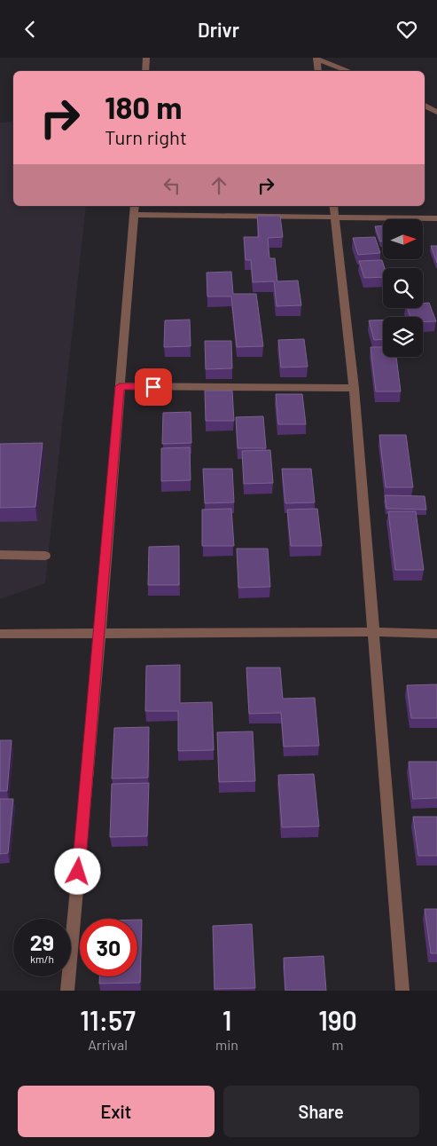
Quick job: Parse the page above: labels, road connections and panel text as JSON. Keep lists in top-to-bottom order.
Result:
{
  "north": "right",
  "page": {
    "header": "Drivr",
    "turn": ["180 m", "Turn right"],
    "speed": "29 km/h",
    "limit": "30",
    "eta": [
      "11:57",
      "Arrival",
      "1",
      "min",
      "190",
      "m"
    ],
    "buttons": ["Exit", "Share"]
  }
}
